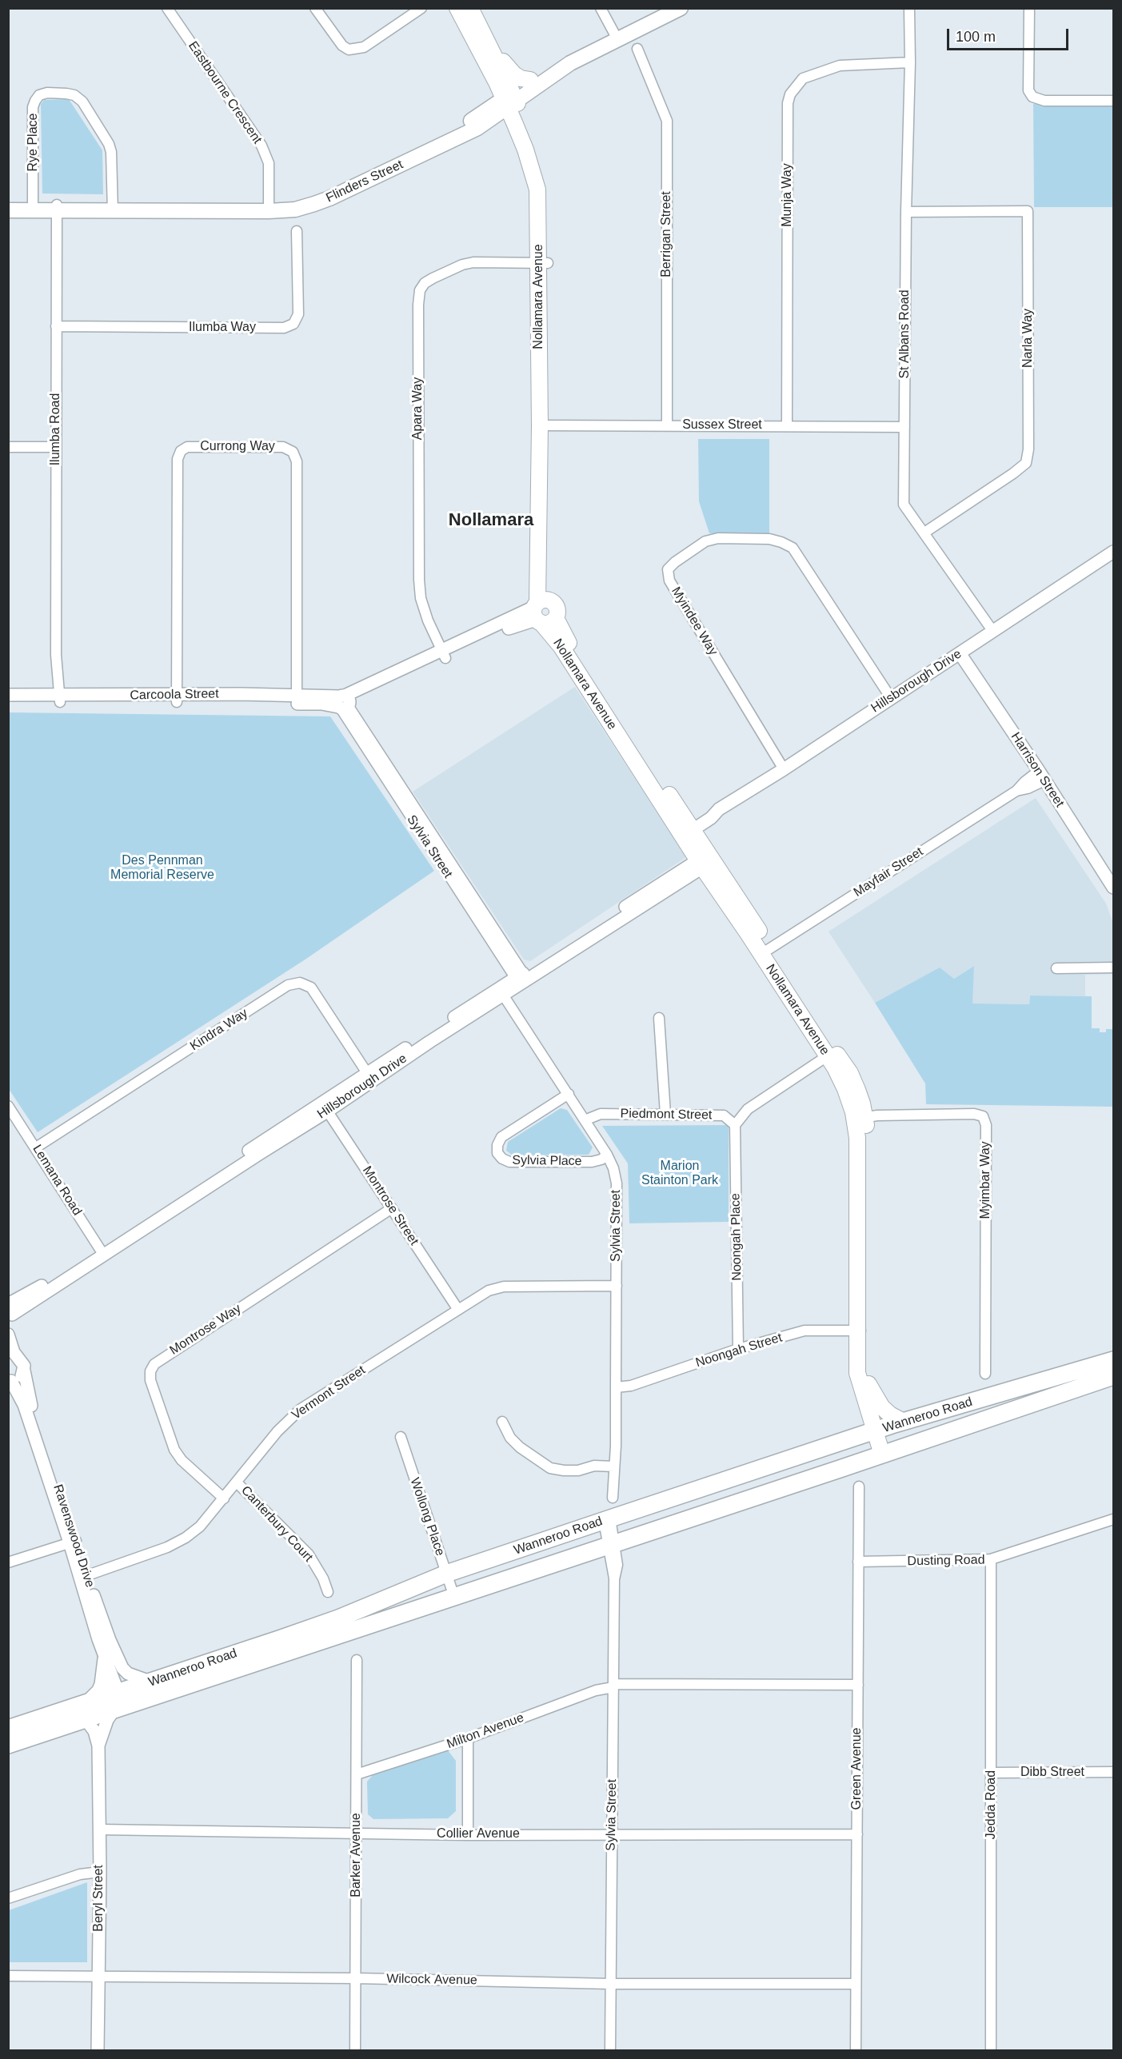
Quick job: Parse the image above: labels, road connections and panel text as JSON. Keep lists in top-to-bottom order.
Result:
{
  "streets": {
    "highway": ["Wanneroo Road"],
    "main road": ["Flinders Street", "Nollamara Avenue"],
    "street": [
      "Eastbourne Crescent",
      "Rye Place",
      "Munja Way",
      "Berrigan Street",
      "Ilumba Way",
      "St Albans Road",
      "Narla Way",
      "Apara Way",
      "Sussex Street",
      "Ilumba Road",
      "Currong Way",
      "Myindee Way",
      "Hillsborough Drive",
      "Carcoola Street",
      "Harrison Street",
      "Sylvia Street",
      "Mayfair Street",
      "Kindra Way",
      "Piedmont Street",
      "Sylvia Place",
      "Lemana Road",
      "Myimbar Way",
      "Montrose Street",
      "Noongah Place",
      "Montrose Way",
      "Noongah Street",
      "Vermont Street",
      "Wollong Place",
      "Canterbury Court",
      "Ravenswood Drive",
      "Dusting Road",
      "Milton Avenue",
      "Green Avenue",
      "Dibb Street",
      "Jedda Road",
      "Collier Avenue",
      "Barker Avenue",
      "Beryl Street",
      "Wilcock Avenue"
    ]
  },
  "crossings": [
    ["Eastbourne Crescent", "Flinders Street"],
    ["Rye Place", "Flinders Street"],
    ["Flinders Street", "Nollamara Avenue"],
    ["Flinders Street", "Ilumba Road"],
    ["Munja Way", "St Albans Road"],
    ["Munja Way", "Sussex Street"],
    ["Berrigan Street", "Sussex Street"],
    ["Nollamara Avenue", "Apara Way"],
    ["Nollamara Avenue", "Sussex Street"],
    ["Nollamara Avenue", "Hillsborough Drive"],
    ["Nollamara Avenue", "Carcoola Street"],
    ["Nollamara Avenue", "Mayfair Street"],
    ["Nollamara Avenue", "Myimbar Way"],
    ["Nollamara Avenue", "Noongah Street"],
    ["Nollamara Avenue", "Wanneroo Road"],
    ["Ilumba Way", "Ilumba Road"],
    ["St Albans Road", "Narla Way"],
    ["St Albans Road", "Sussex Street"],
    ["St Albans Road", "Hillsborough Drive"],
    ["Apara Way", "Carcoola Street"],
    ["Ilumba Road", "Carcoola Street"],
    ["Currong Way", "Carcoola Street"],
    ["Myindee Way", "Hillsborough Drive"],
    ["Hillsborough Drive", "Harrison Street"],
    ["Hillsborough Drive", "Sylvia Street"],
    ["Hillsborough Drive", "Kindra Way"],
    ["Hillsborough Drive", "Lemana Road"],
    ["Hillsborough Drive", "Montrose Street"],
    ["Carcoola Street", "Sylvia Street"],
    ["Harrison Street", "Mayfair Street"],
    ["Sylvia Street", "Piedmont Street"],
    ["Sylvia Street", "Sylvia Place"],
    ["Sylvia Street", "Noongah Street"],
    ["Sylvia Street", "Vermont Street"],
    ["Sylvia Street", "Wanneroo Road"],
    ["Sylvia Street", "Milton Avenue"],
    ["Sylvia Street", "Collier Avenue"],
    ["Sylvia Street", "Wilcock Avenue"],
    ["Kindra Way", "Lemana Road"],
    ["Piedmont Street", "Noongah Place"],
    ["Montrose Street", "Montrose Way"],
    ["Montrose Street", "Vermont Street"],
    ["Noongah Place", "Noongah Street"],
    ["Montrose Way", "Vermont Street"],
    ["Vermont Street", "Canterbury Court"],
    ["Vermont Street", "Ravenswood Drive"],
    ["Wanneroo Road", "Wollong Place"],
    ["Wanneroo Road", "Ravenswood Drive"],
    ["Wanneroo Road", "Beryl Street"],
    ["Dusting Road", "Green Avenue"],
    ["Dusting Road", "Jedda Road"],
    ["Milton Avenue", "Green Avenue"],
    ["Milton Avenue", "Barker Avenue"],
    ["Green Avenue", "Collier Avenue"],
    ["Green Avenue", "Wilcock Avenue"],
    ["Dibb Street", "Jedda Road"],
    ["Collier Avenue", "Barker Avenue"],
    ["Collier Avenue", "Beryl Street"],
    ["Barker Avenue", "Wilcock Avenue"],
    ["Beryl Street", "Wilcock Avenue"]
  ],
  "districts": ["Nollamara"],
  "parks": ["Des Pennman Memorial Reserve", "Marion Stainton Park"],
  "scale_bar": "100 m"
}
